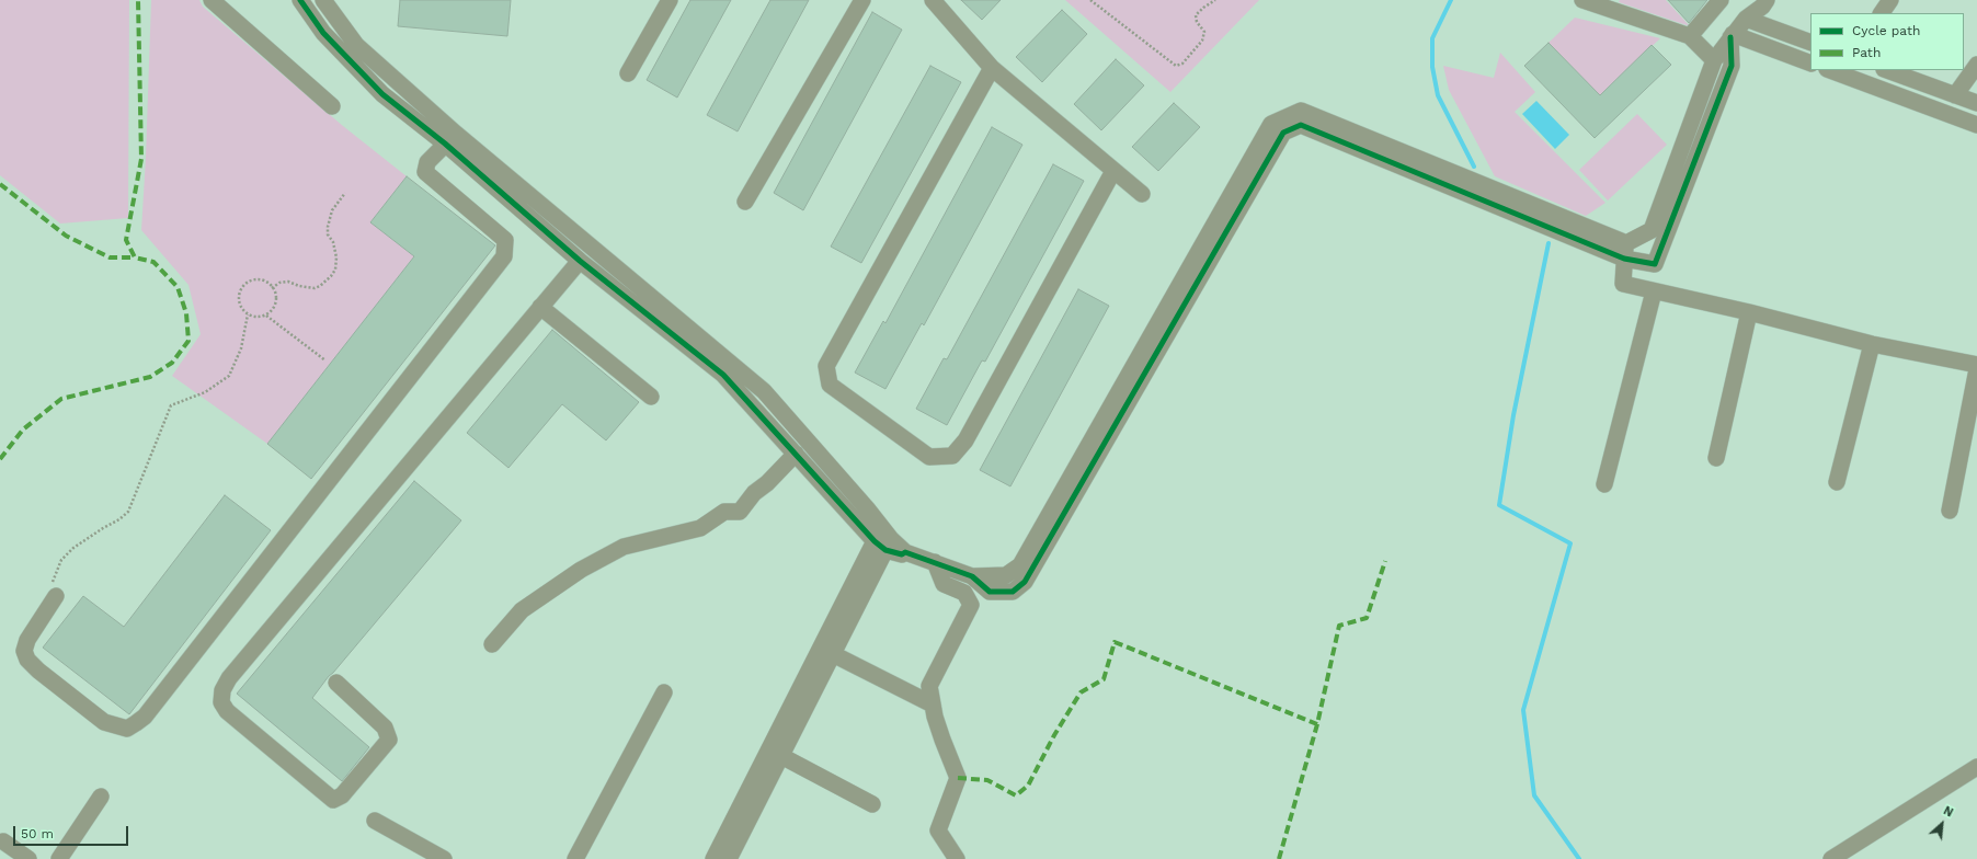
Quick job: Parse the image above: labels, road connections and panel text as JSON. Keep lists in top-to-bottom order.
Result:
{
  "legend": ["Cycle path", "Path"],
  "scale_bar": "50 m",
  "north": "top right"
}
